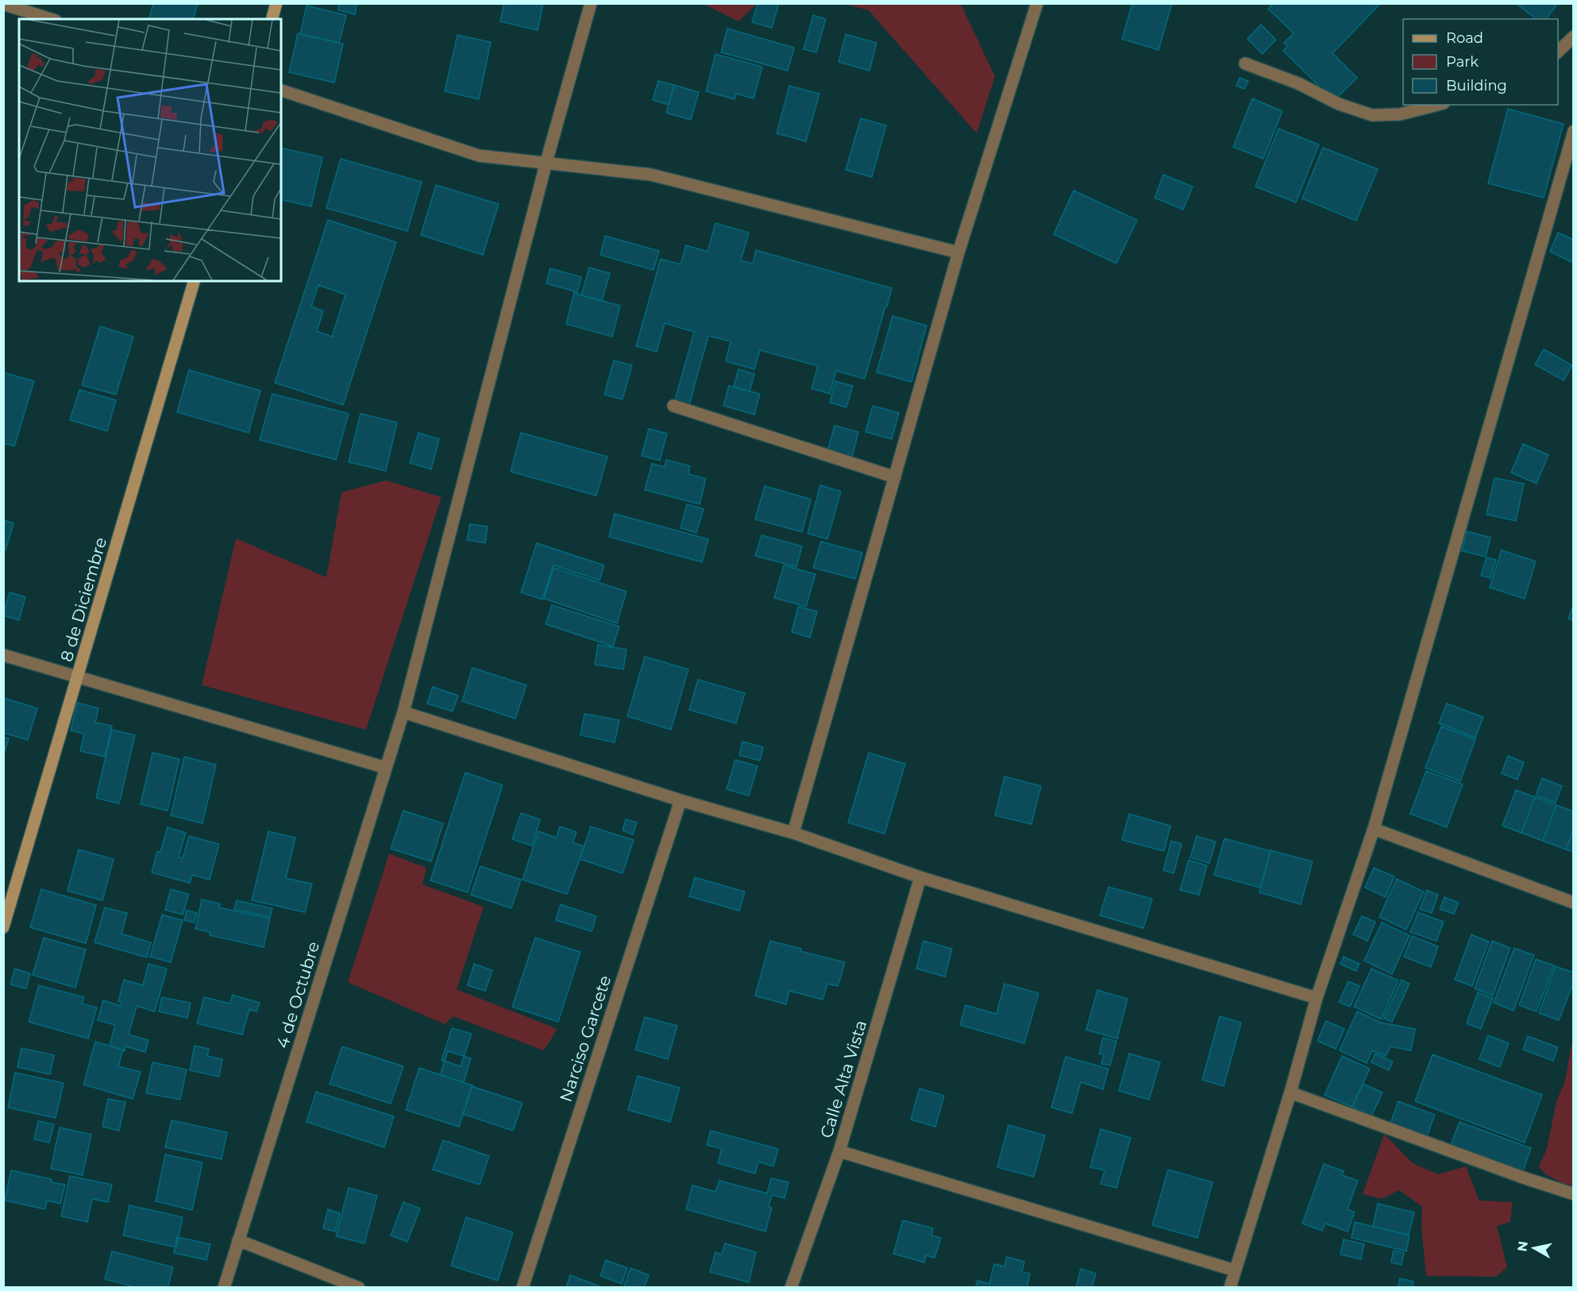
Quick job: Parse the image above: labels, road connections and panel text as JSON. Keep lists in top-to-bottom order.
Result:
{
  "streets": {
    "street": [
      "8 de Diciembre",
      "4 de Octubre",
      "Narciso Garcete",
      "Calle Alta Vista"
    ]
  },
  "legend": ["Road", "Park", "Building"],
  "north": "left"
}
